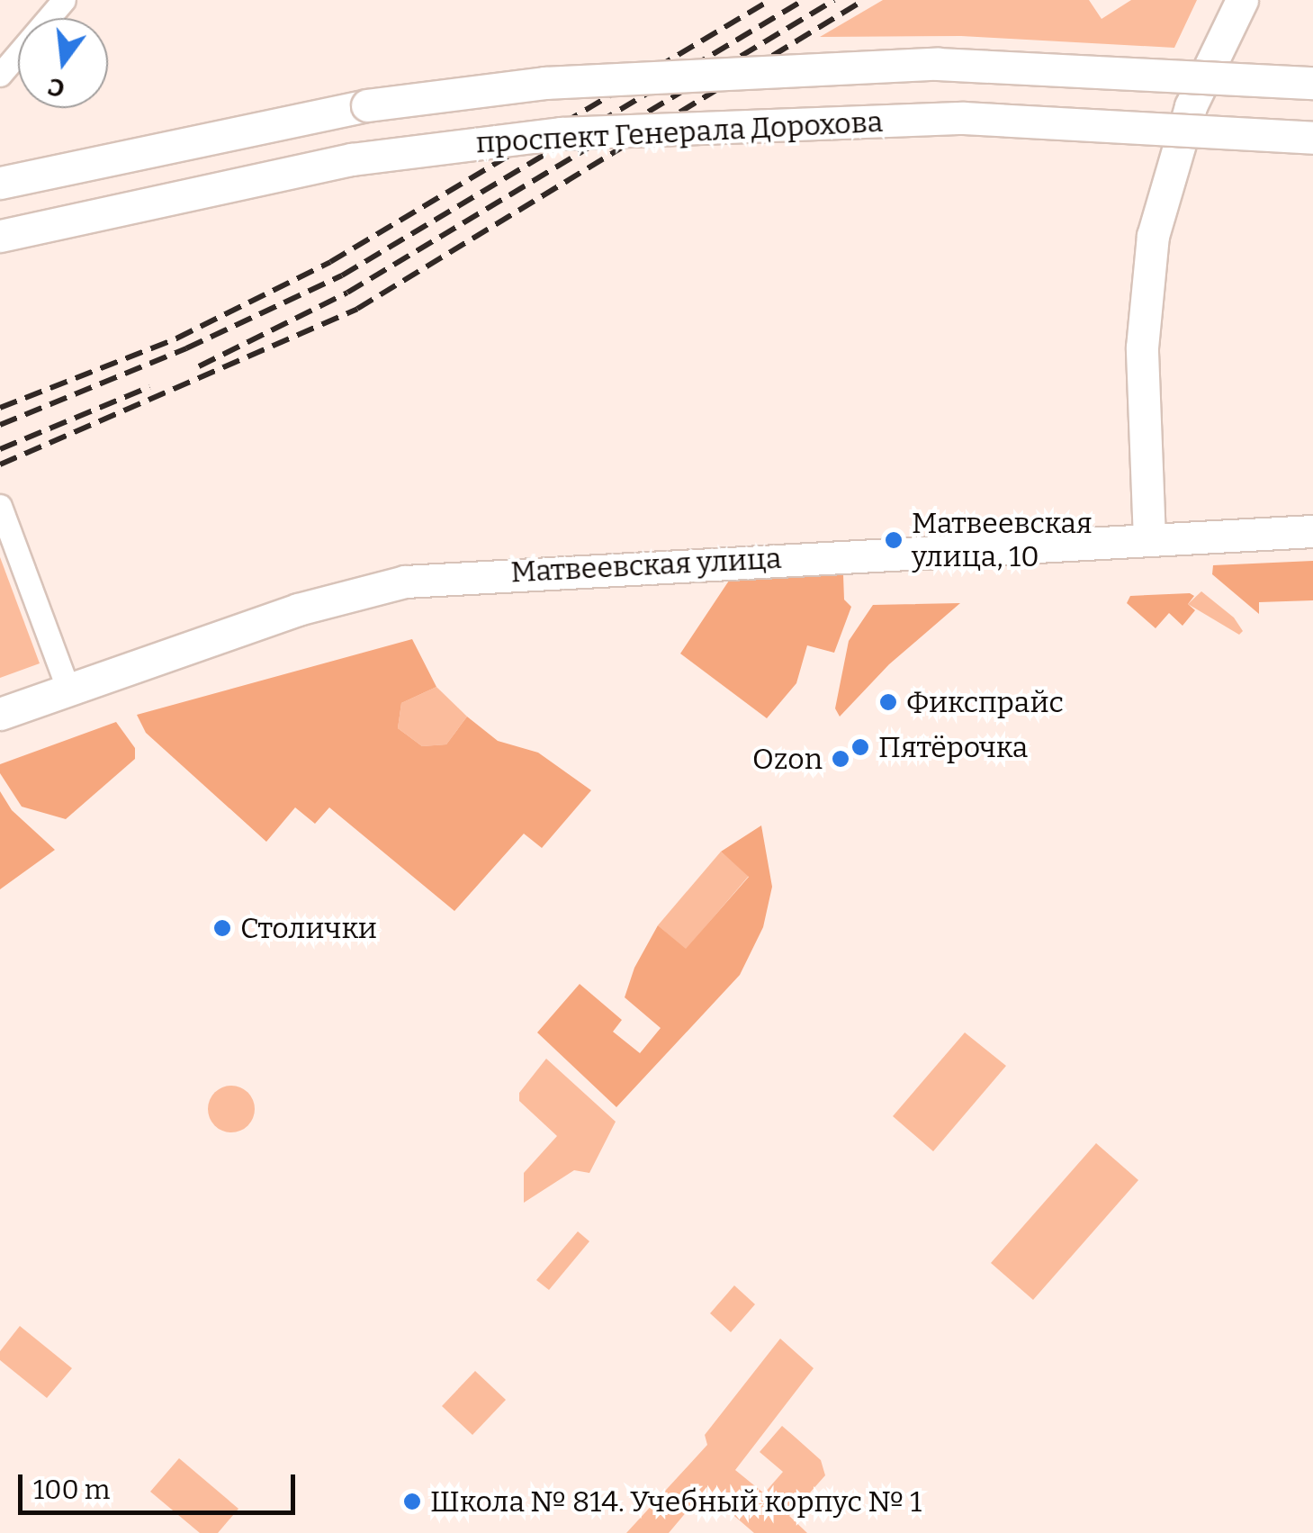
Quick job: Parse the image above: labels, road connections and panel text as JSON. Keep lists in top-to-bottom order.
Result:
{
  "streets": {
    "main road": ["проспект Генерала Дорохова", "Матвеевская улица"]
  },
  "places": [
    "Матвеевская улица, 10",
    "Фикспрайс",
    "Пятёрочка",
    "Ozon",
    "Столички",
    "Школа № 814. Учебный корпус № 1"
  ],
  "scale_bar": "100 m",
  "north": "bottom"
}
